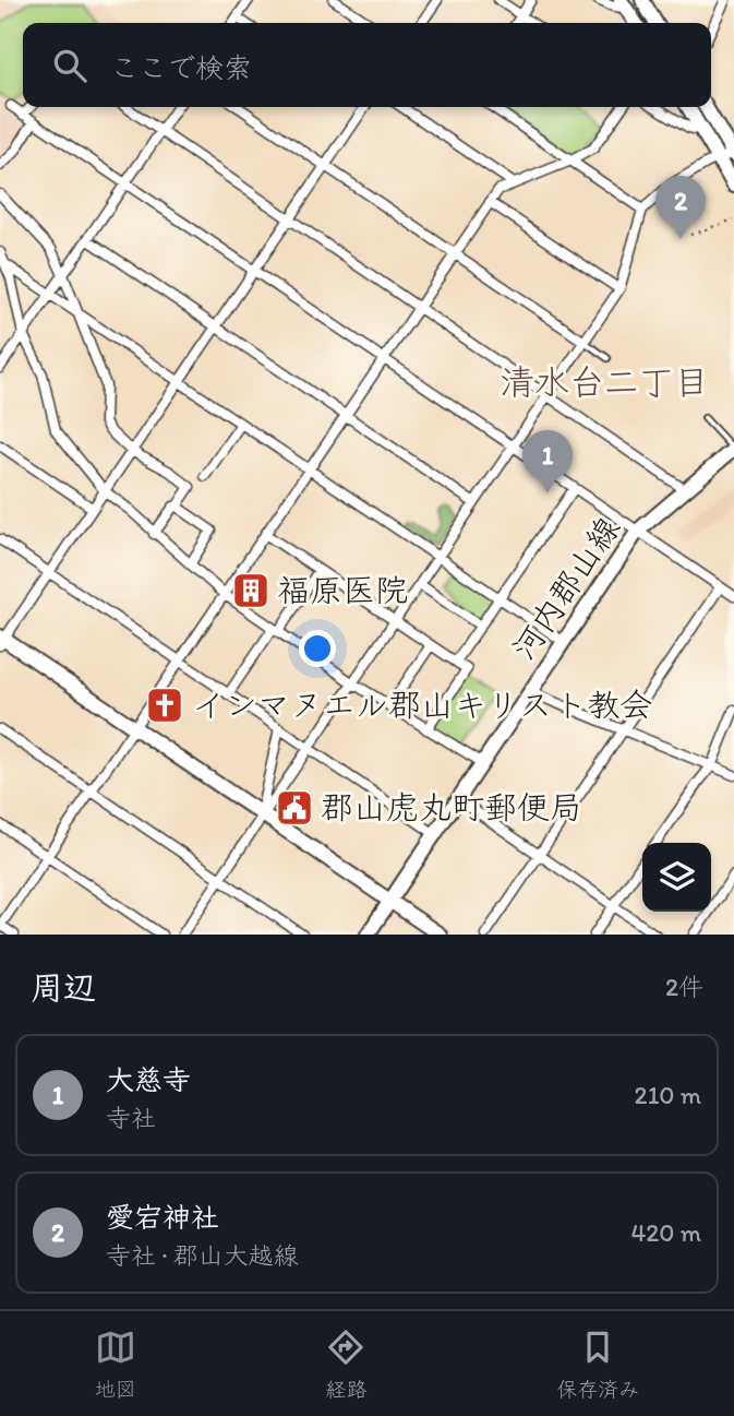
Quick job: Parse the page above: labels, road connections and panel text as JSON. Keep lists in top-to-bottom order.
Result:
{
  "streets": {
    "main road": ["河内郡山線"]
  },
  "districts": ["清水台二丁目"],
  "places": {
    "building": ["福原医院"],
    "church": ["インマヌエル郡山キリスト教会"],
    "public building": ["郡山虎丸町郵便局"]
  },
  "page": {
    "search": "ここで検索",
    "pins": ["2", "1"],
    "heading": ["周辺", "2件"],
    "list": [
      {
        "mark": "1",
        "name": "大慈寺",
        "note": "寺社",
        "value": "210 m"
      },
      {
        "mark": "2",
        "name": "愛宕神社",
        "note": "寺社 · 郡山大越線",
        "value": "420 m"
      }
    ],
    "nav": ["地図", "経路", "保存済み"]
  }
}
